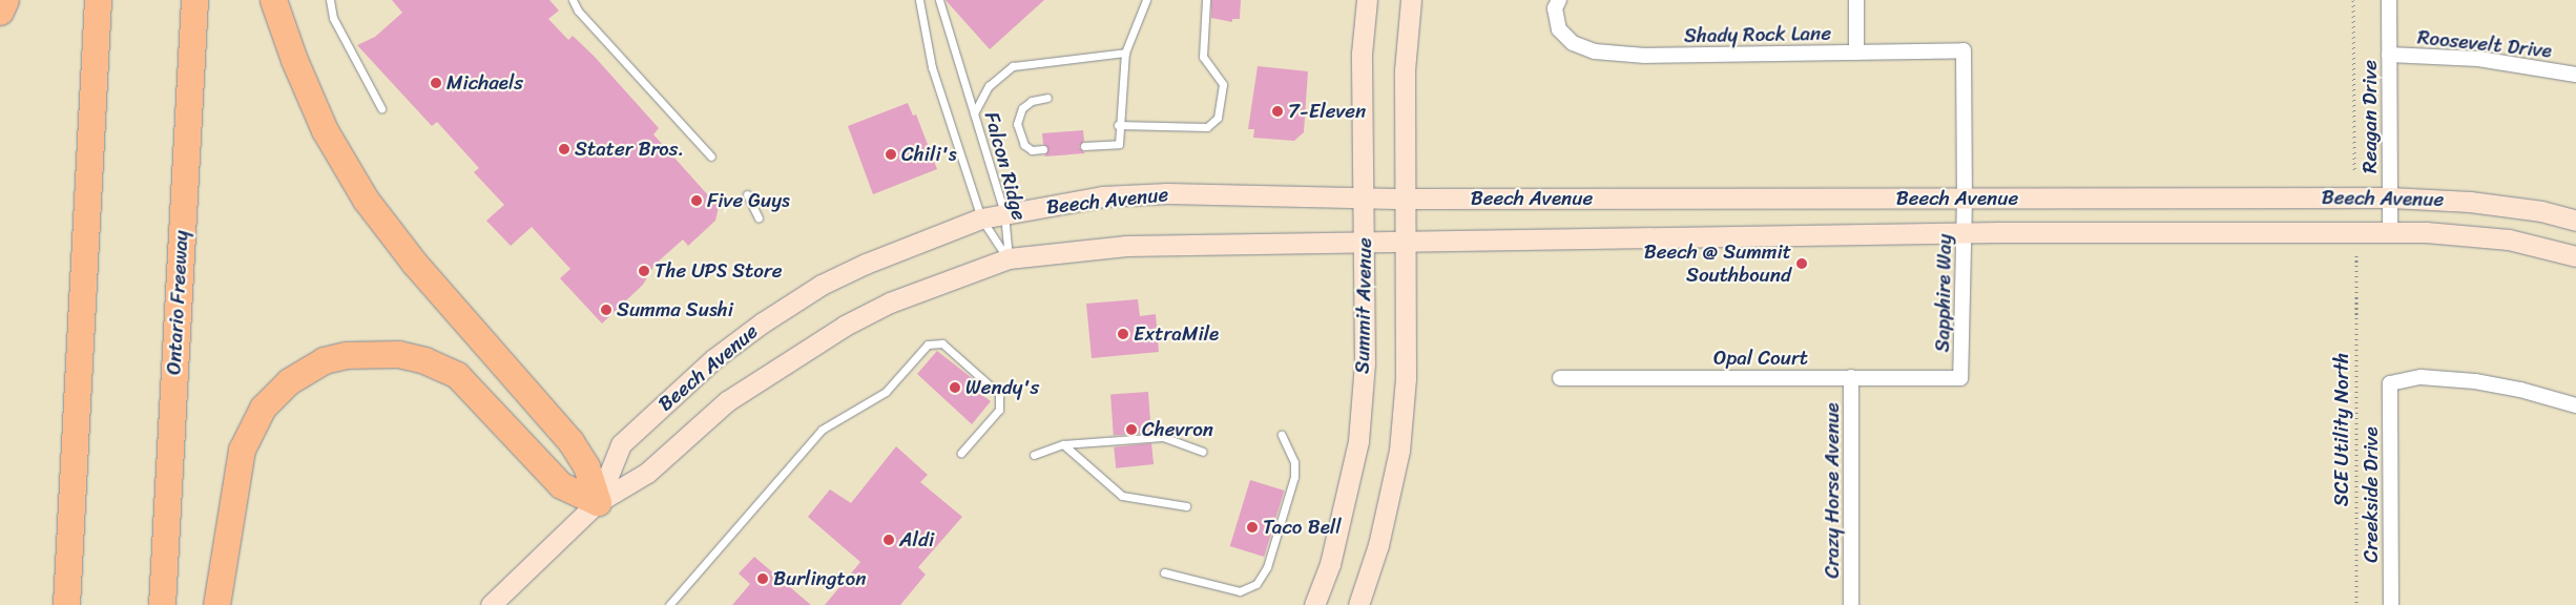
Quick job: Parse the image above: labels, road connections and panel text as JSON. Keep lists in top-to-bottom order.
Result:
{
  "streets": {
    "highway": ["Ontario Freeway"],
    "main road": ["Beech Avenue", "Summit Avenue"],
    "street": [
      "Shady Rock Lane",
      "Roosevelt Drive",
      "Reagan Drive",
      "Sapphire Way",
      "Opal Court",
      "Crazy Horse Avenue",
      "Creekside Drive"
    ],
    "lane": ["Falcon Ridge"],
    "path": ["SCE Utility North"]
  },
  "crossings": [
    ["Shady Rock Lane", "Sapphire Way"],
    ["Roosevelt Drive", "Reagan Drive"],
    ["Reagan Drive", "Beech Avenue"],
    ["Falcon Ridge", "Beech Avenue"],
    ["Beech Avenue", "Sapphire Way"],
    ["Beech Avenue", "Summit Avenue"],
    ["Sapphire Way", "Opal Court"],
    ["Opal Court", "Crazy Horse Avenue"]
  ],
  "places": [
    "Michaels",
    "7-Eleven",
    "Stater Bros.",
    "Chili's",
    "Five Guys",
    "Beech @ Summit Southbound",
    "The UPS Store",
    "Summa Sushi",
    "ExtraMile",
    "Wendy's",
    "Chevron",
    "Taco Bell",
    "Aldi",
    "Burlington"
  ]
}
